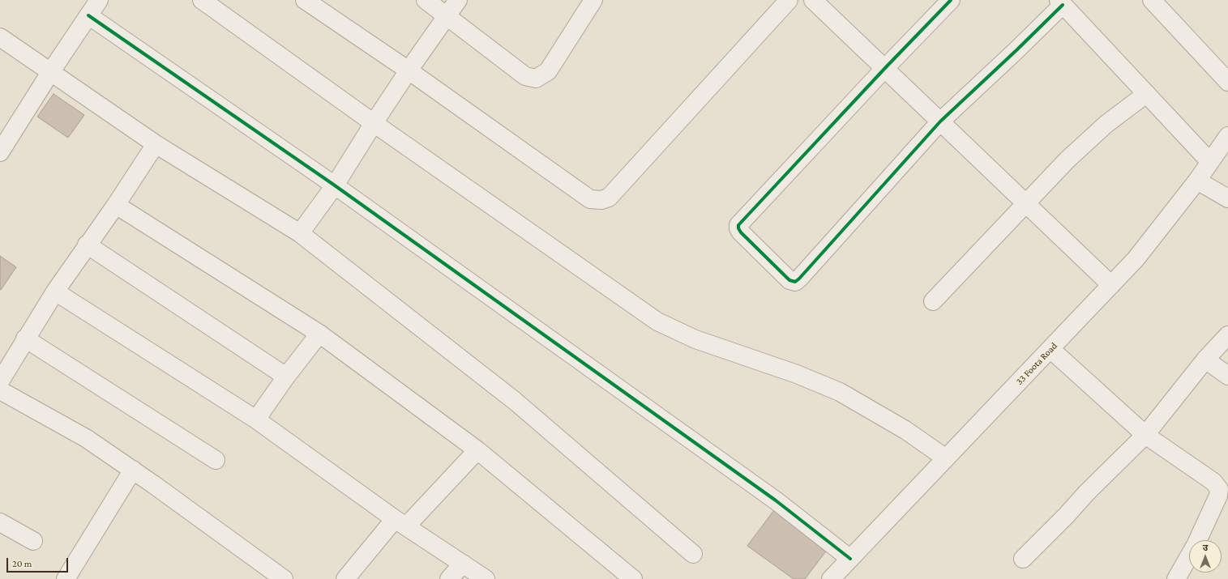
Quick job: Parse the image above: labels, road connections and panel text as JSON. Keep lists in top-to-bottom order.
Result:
{
  "streets": {
    "street": ["33 Foota Road"]
  },
  "scale_bar": "20 m",
  "north": "top"
}
